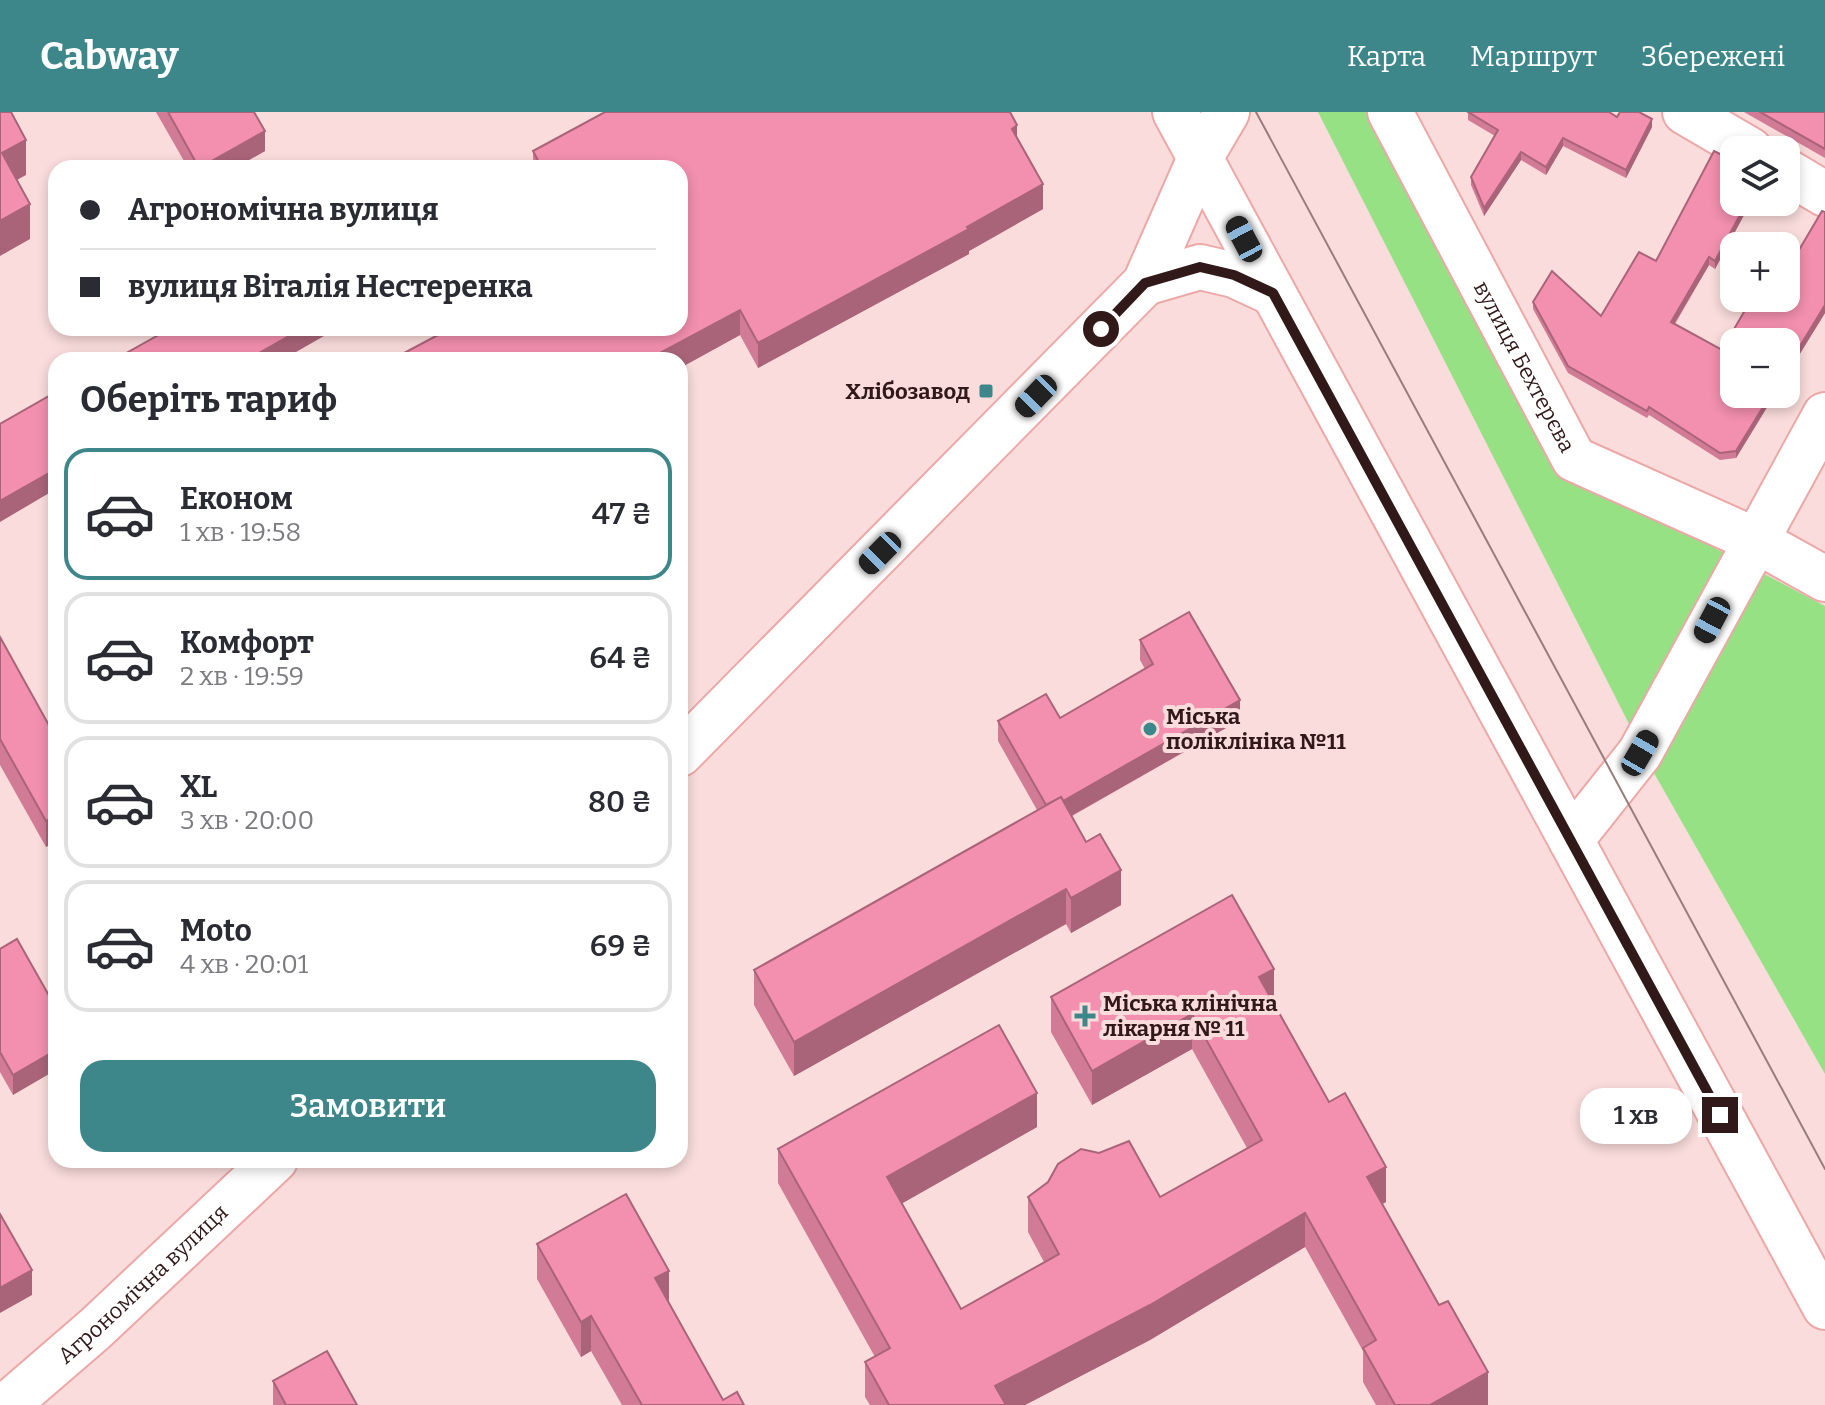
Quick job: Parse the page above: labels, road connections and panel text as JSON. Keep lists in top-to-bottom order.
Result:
{
  "streets": {
    "street": ["вулиця Бехтерєва", "Агрономічна вулиця"]
  },
  "places": {
    "transit": ["Хлібозавод"],
    "other": ["Міська поліклініка №11"],
    "health": ["Міська клінічна лікарня № 11"]
  },
  "page": {
    "header": "Cabway",
    "nav": ["Карта", "Маршрут", "Збережені"],
    "map_buttons": ["+", "−"],
    "banner": ["Агрономічна вулиця", "вулиця Віталія Нестеренка"],
    "heading": "Оберіть тариф",
    "list": [
      {
        "name": "Економ",
        "note": "1 хв · 19:58",
        "value": "47 ₴"
      },
      {
        "name": "Комфорт",
        "note": "2 хв · 19:59",
        "value": "64 ₴"
      },
      {
        "name": "XL",
        "note": "3 хв · 20:00",
        "value": "80 ₴"
      },
      {
        "name": "Moto",
        "note": "4 хв · 20:01",
        "value": "69 ₴"
      }
    ],
    "buttons": "Замовити",
    "bubble": "1 хв"
  }
}
